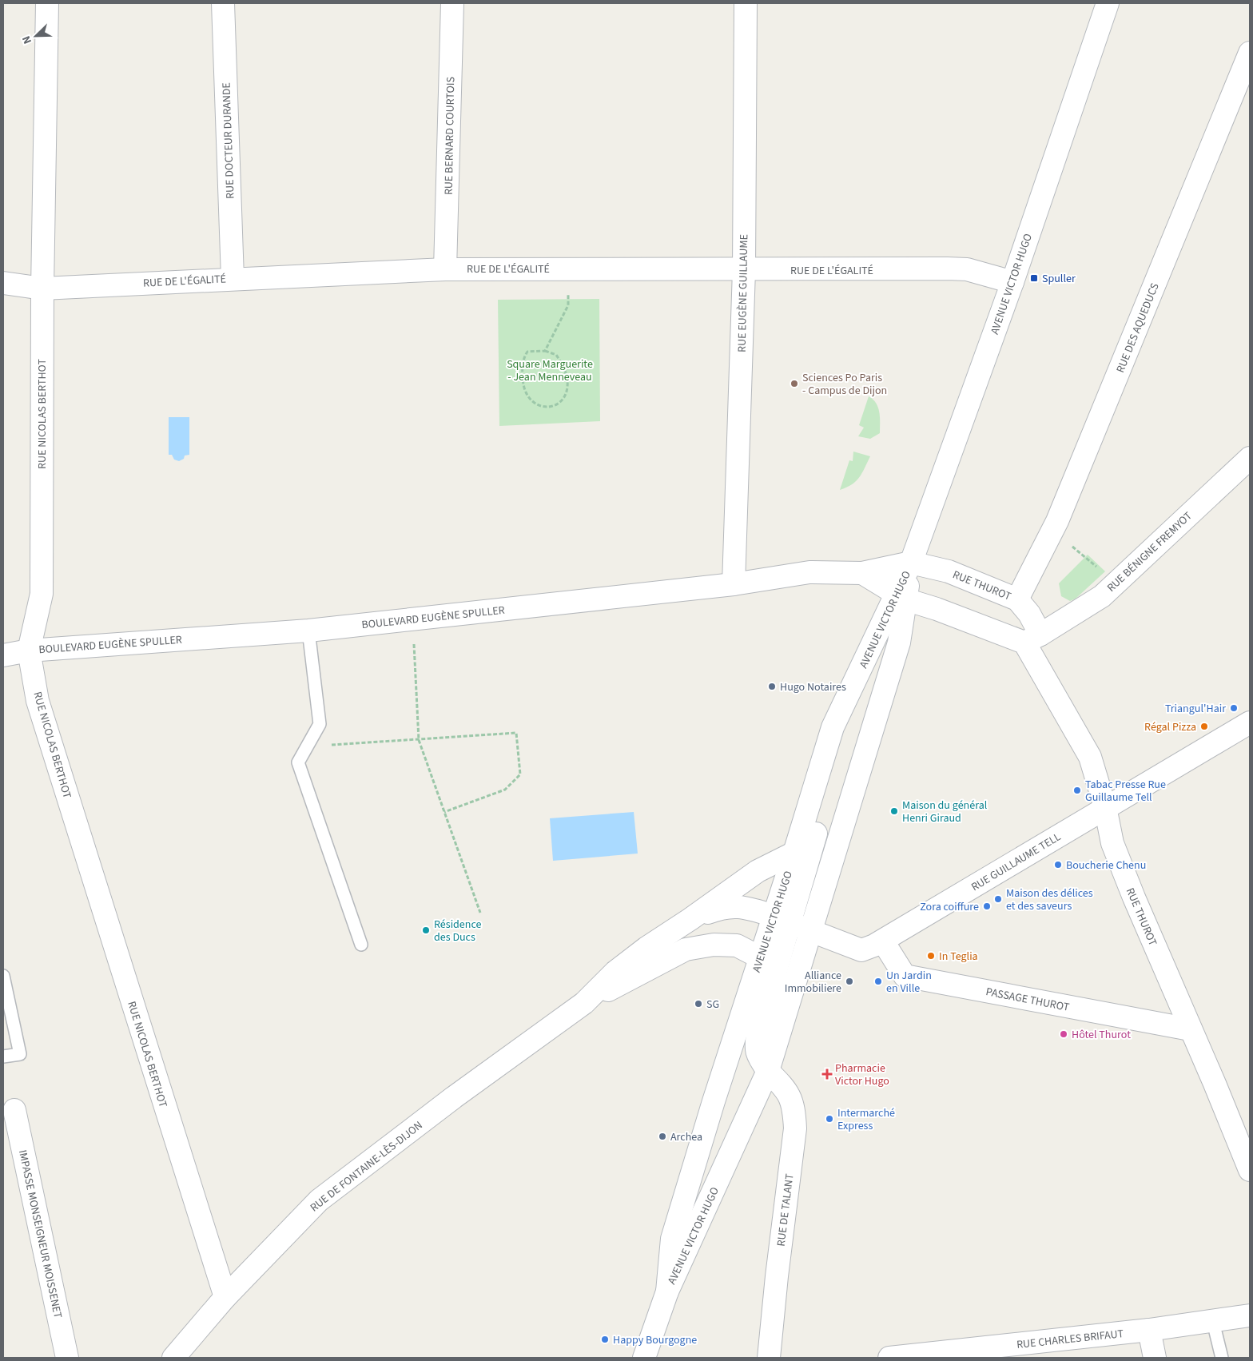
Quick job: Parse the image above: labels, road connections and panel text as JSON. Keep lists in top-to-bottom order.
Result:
{
  "streets": {
    "street": [
      "RUE BERNARD COURTOIS",
      "RUE DOCTEUR DURANDE",
      "RUE DE L'ÉGALITÉ",
      "AVENUE VICTOR HUGO",
      "RUE EUGÈNE GUILLAUME",
      "RUE DES AQUEDUCS",
      "RUE NICOLAS BERTHOT",
      "RUE BÉNIGNE FREMYOT",
      "RUE THUROT",
      "BOULEVARD EUGÈNE SPULLER",
      "RUE GUILLAUME TELL",
      "PASSAGE THUROT",
      "RUE DE FONTAINE-LÈS-DIJON",
      "RUE DE TALANT",
      "IMPASSE MONSEIGNEUR MOISSENET",
      "RUE CHARLES BRIFAUT"
    ]
  },
  "crossings": [
    ["RUE BERNARD COURTOIS", "RUE DE L'ÉGALITÉ"],
    ["RUE DOCTEUR DURANDE", "RUE DE L'ÉGALITÉ"],
    ["RUE DE L'ÉGALITÉ", "AVENUE VICTOR HUGO"],
    ["RUE DE L'ÉGALITÉ", "RUE EUGÈNE GUILLAUME"],
    ["RUE DE L'ÉGALITÉ", "RUE NICOLAS BERTHOT"],
    ["AVENUE VICTOR HUGO", "RUE THUROT"],
    ["AVENUE VICTOR HUGO", "BOULEVARD EUGÈNE SPULLER"],
    ["AVENUE VICTOR HUGO", "RUE GUILLAUME TELL"],
    ["AVENUE VICTOR HUGO", "RUE DE FONTAINE-LÈS-DIJON"],
    ["AVENUE VICTOR HUGO", "RUE DE TALANT"],
    ["RUE EUGÈNE GUILLAUME", "BOULEVARD EUGÈNE SPULLER"],
    ["RUE DES AQUEDUCS", "RUE THUROT"],
    ["RUE NICOLAS BERTHOT", "BOULEVARD EUGÈNE SPULLER"],
    ["RUE NICOLAS BERTHOT", "RUE DE FONTAINE-LÈS-DIJON"],
    ["RUE BÉNIGNE FREMYOT", "RUE THUROT"],
    ["RUE THUROT", "BOULEVARD EUGÈNE SPULLER"],
    ["RUE THUROT", "RUE GUILLAUME TELL"],
    ["RUE THUROT", "PASSAGE THUROT"],
    ["RUE GUILLAUME TELL", "PASSAGE THUROT"],
    ["RUE GUILLAUME TELL", "RUE DE FONTAINE-LÈS-DIJON"]
  ],
  "parks": ["Square Marguerite - Jean Menneveau"],
  "places": {
    "transit": ["Spuller"],
    "other": [
      "Sciences Po Paris - Campus de Dijon",
      "Hugo Notaires",
      "Triangul'Hair",
      "Régal Pizza",
      "Tabac Presse Rue Guillaume Tell",
      "Maison du général Henri Giraud",
      "Boucherie Chenu",
      "Maison des délices et des saveurs",
      "Zora coiffure",
      "Résidence des Ducs",
      "In Teglia",
      "Alliance Immobiliere",
      "Un Jardin en Ville",
      "SG",
      "Hôtel Thurot",
      "Intermarché Express",
      "Archea",
      "Happy Bourgogne"
    ],
    "health": ["Pharmacie Victor Hugo"]
  },
  "north": "bottom left"
}
